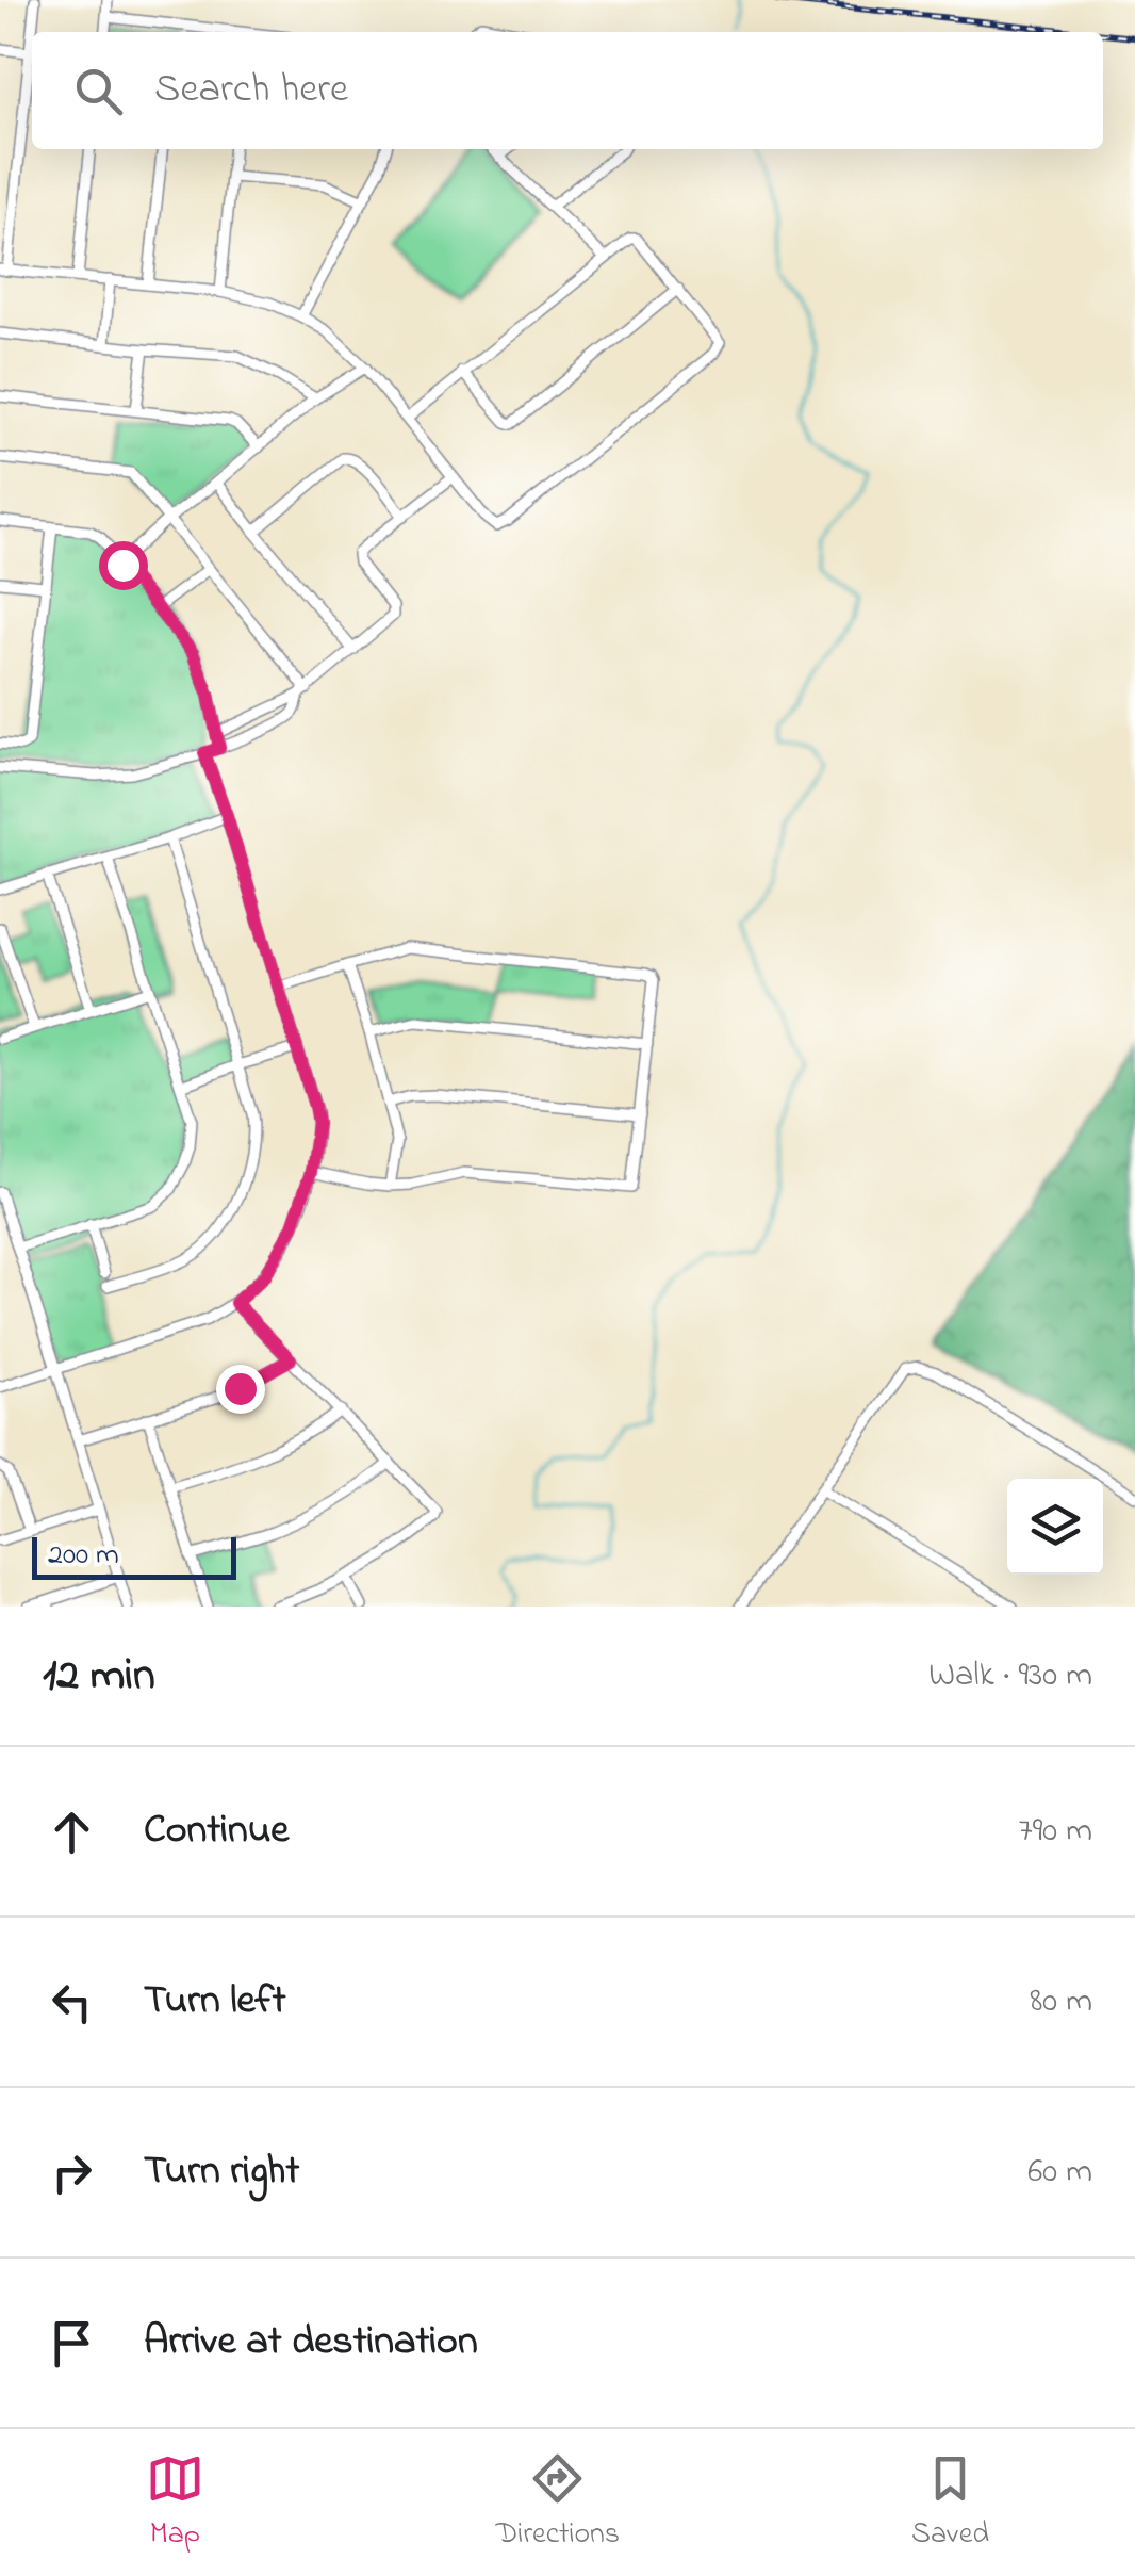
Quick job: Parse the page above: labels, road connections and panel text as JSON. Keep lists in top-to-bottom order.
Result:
{
  "scale_bar": "200 m",
  "page": {
    "search": "Search here",
    "scale": "200 m",
    "heading": ["12 min", "Walk · 930 m"],
    "list": [
      ["Continue", "790 m"],
      ["Turn left", "80 m"],
      ["Turn right", "60 m"],
      "Arrive at destination"
    ],
    "nav": ["Map", "Directions", "Saved"]
  }
}
